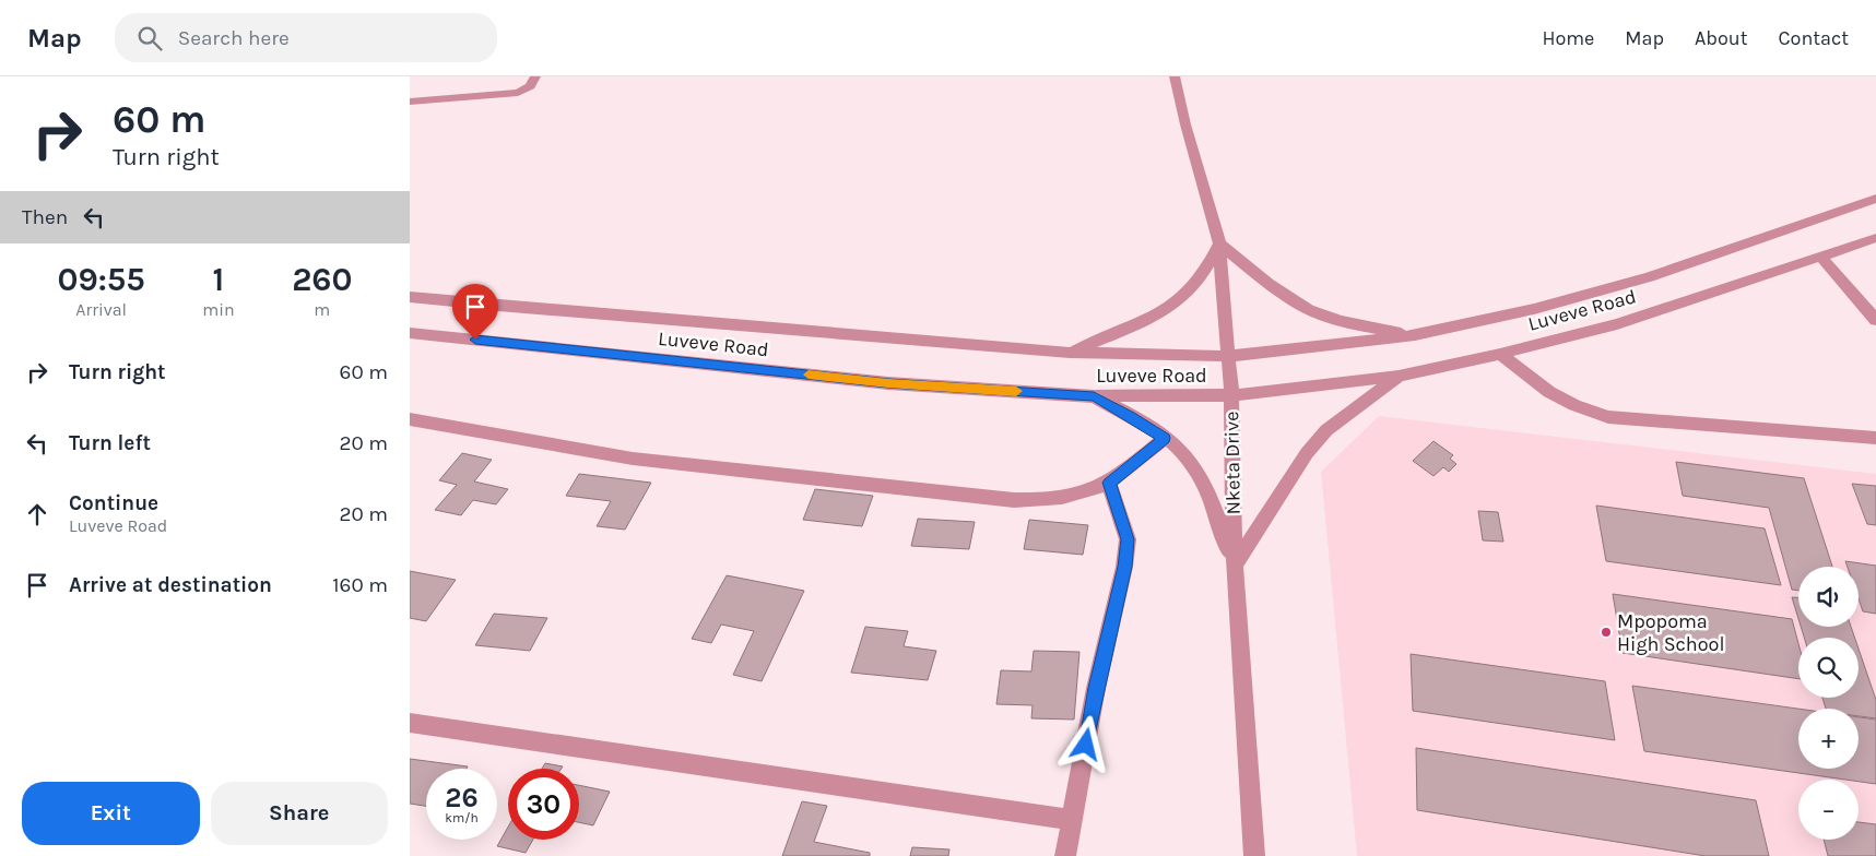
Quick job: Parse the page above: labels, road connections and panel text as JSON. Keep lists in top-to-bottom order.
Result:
{
  "streets": {
    "street": ["Luveve Road", "Nketa Drive"]
  },
  "crossings": [
    ["Luveve Road", "Nketa Drive"]
  ],
  "places": ["Mpopoma High School"],
  "page": {
    "header": "Map",
    "search": "Search here",
    "nav": [
      "Home",
      "Map",
      "About",
      "Contact"
    ],
    "turn": ["60 m", "Turn right"],
    "then": "Then",
    "eta": [
      "09:55",
      "Arrival",
      "1",
      "min",
      "260",
      "m"
    ],
    "list": [
      {
        "name": "Turn right",
        "value": "60 m"
      },
      {
        "name": "Turn left",
        "value": "20 m"
      },
      {
        "name": "Continue",
        "note": "Luveve Road",
        "value": "20 m"
      },
      {
        "name": "Arrive at destination",
        "value": "160 m"
      }
    ],
    "map_buttons": ["+", "−"],
    "speed": "26 km/h",
    "limit": "30",
    "buttons": ["Exit", "Share"]
  }
}
